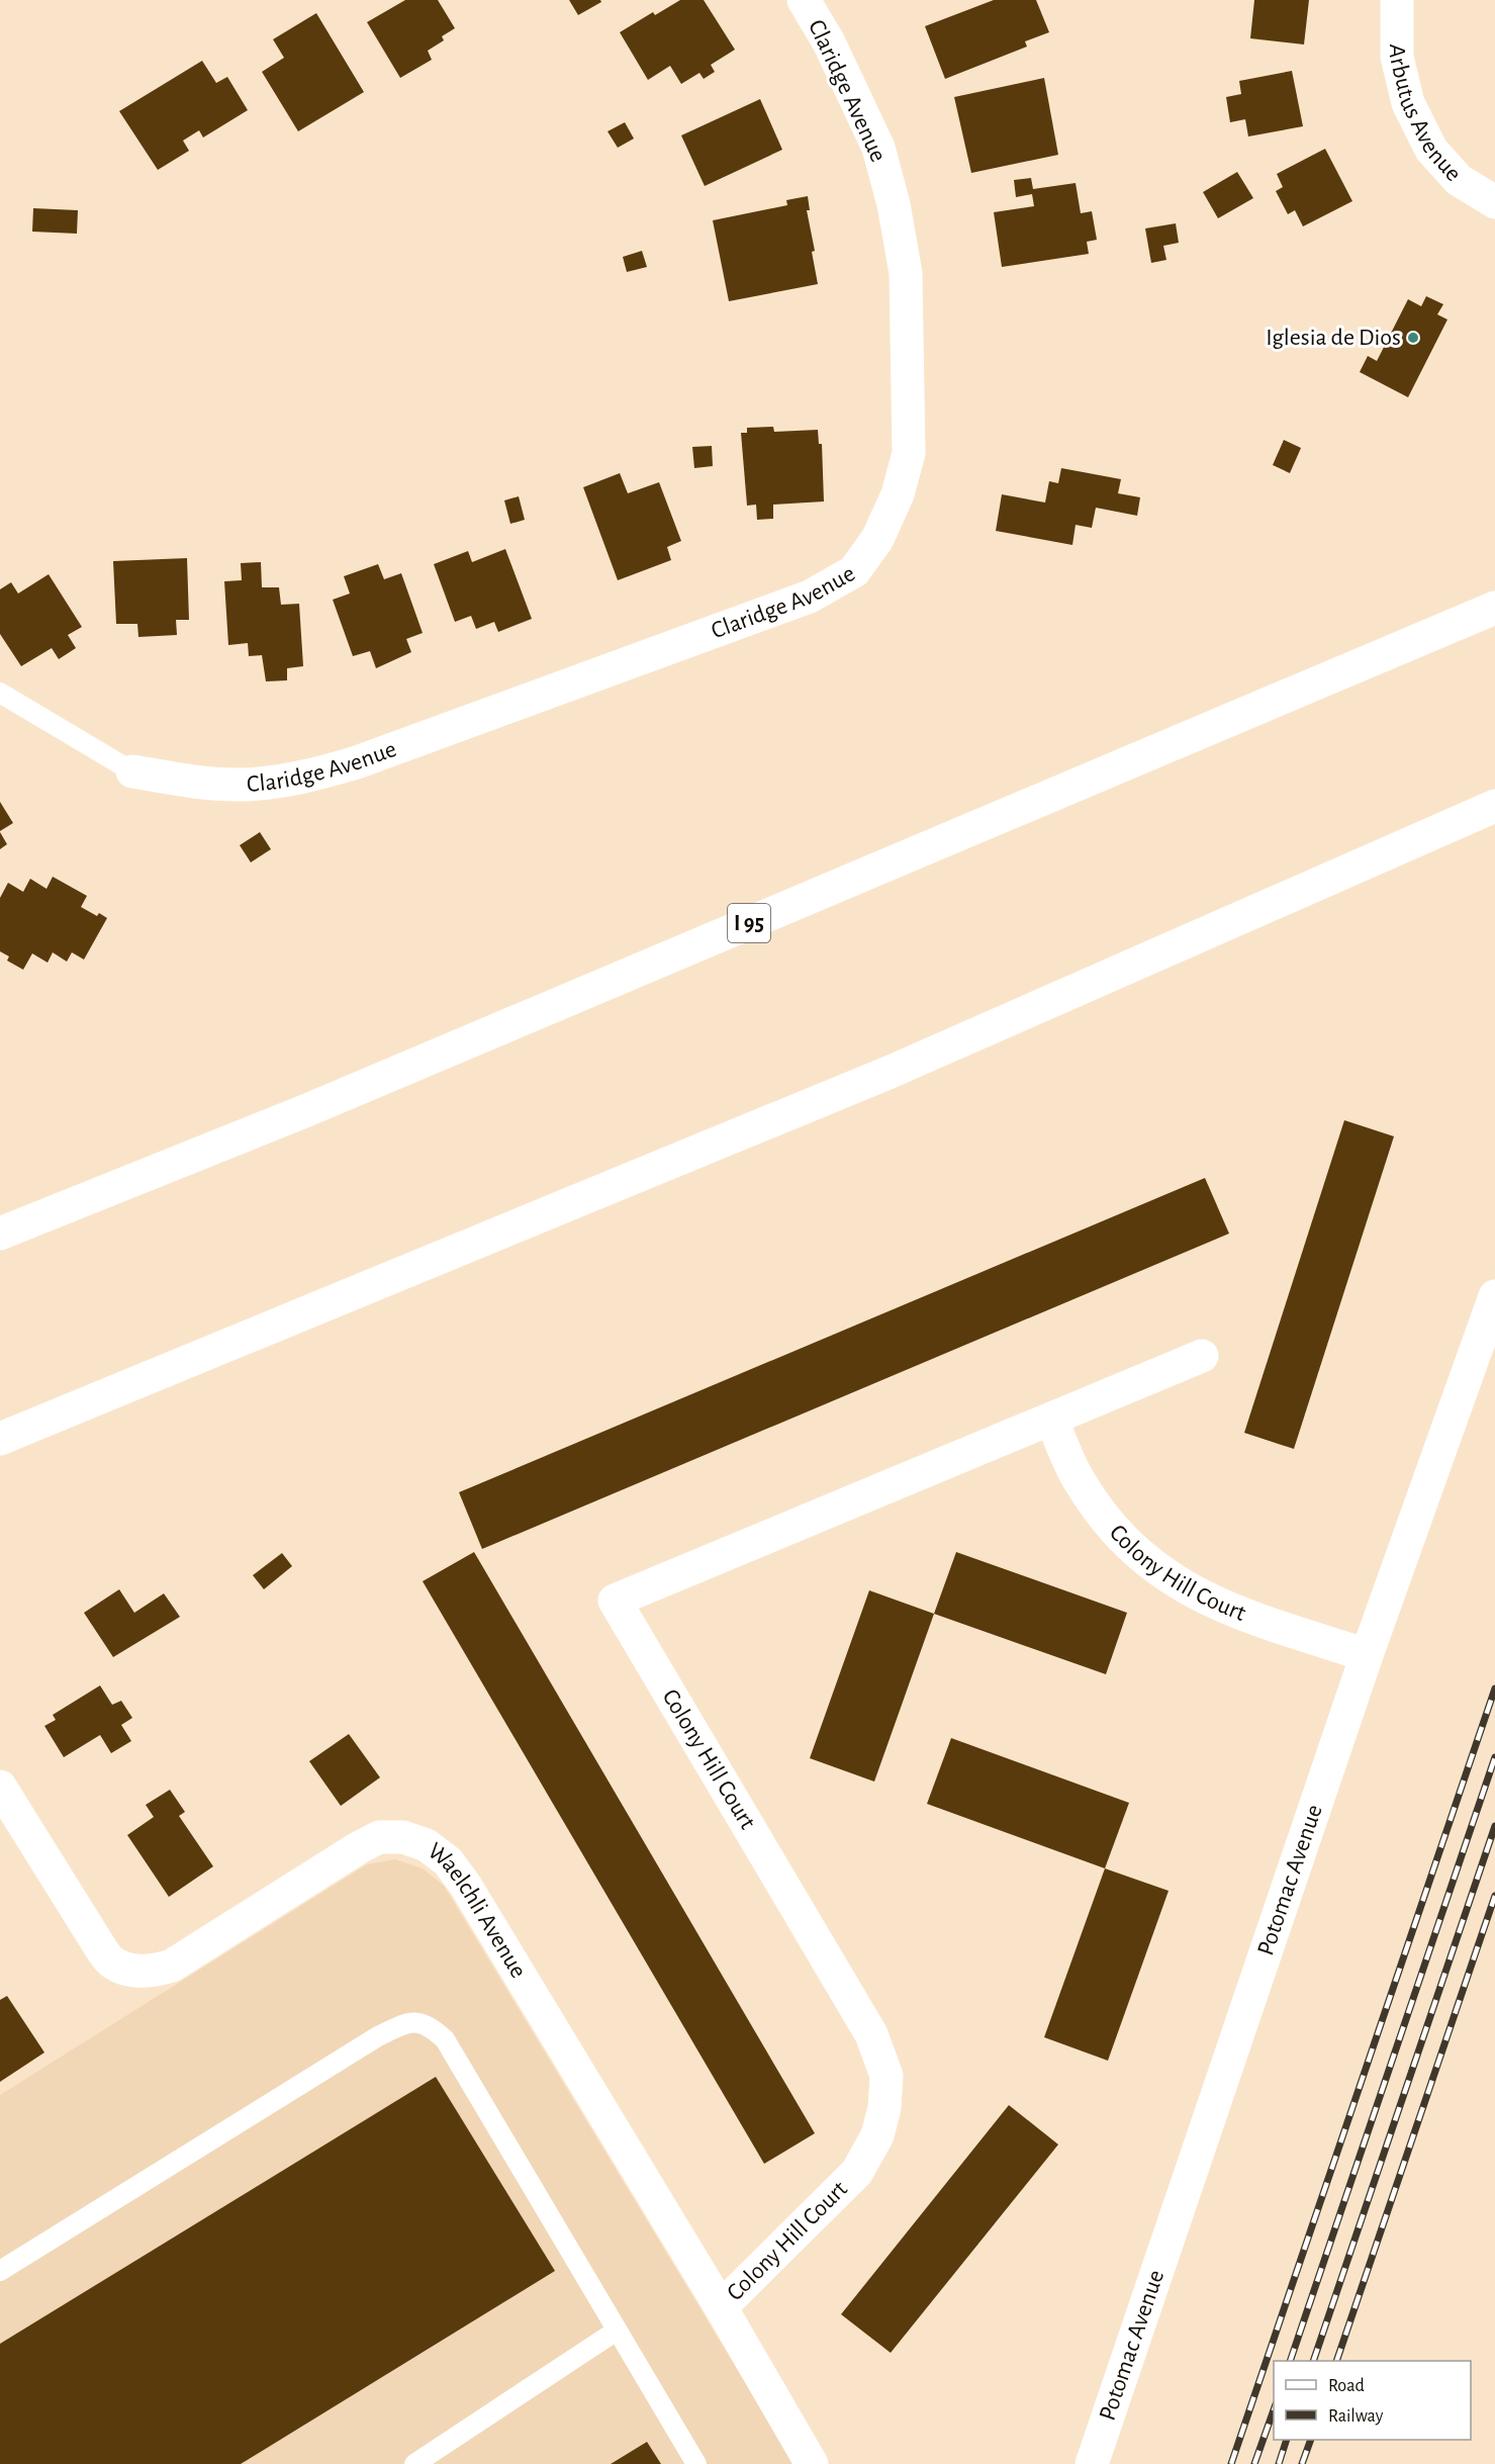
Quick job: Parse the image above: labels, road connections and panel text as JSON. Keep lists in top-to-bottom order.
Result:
{
  "streets": {
    "main road": [
      "Claridge Avenue",
      "Arbutus Avenue",
      "I 95",
      "Colony Hill Court",
      "Potomac Avenue",
      "Waelchli Avenue"
    ]
  },
  "crossings": [
    ["Colony Hill Court", "Potomac Avenue"],
    ["Colony Hill Court", "Waelchli Avenue"]
  ],
  "places": ["Iglesia de Dios"],
  "legend": ["Road", "Railway"]
}
